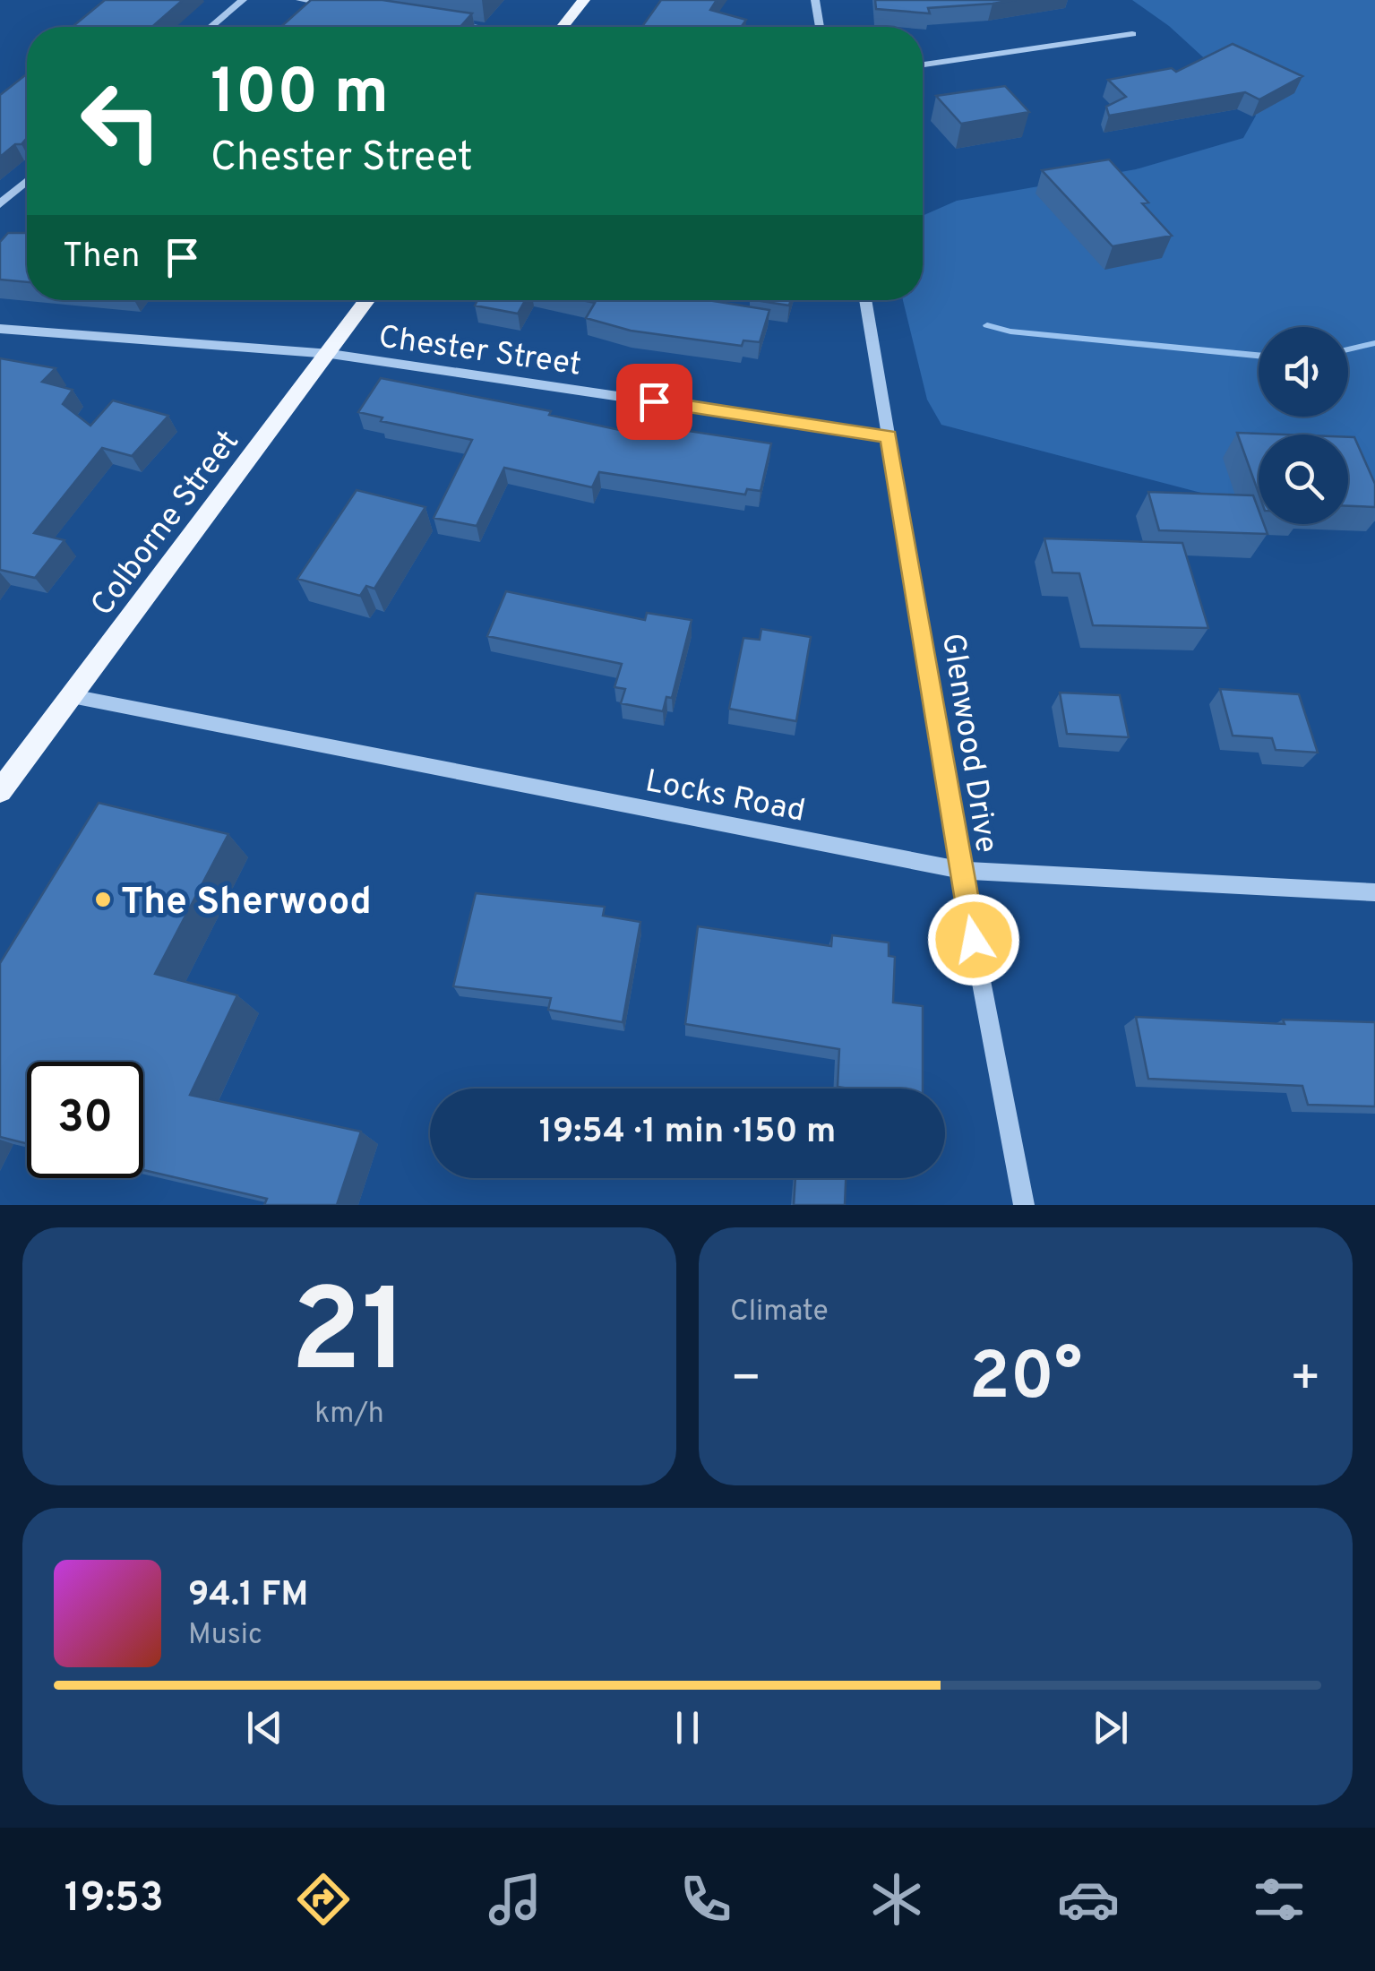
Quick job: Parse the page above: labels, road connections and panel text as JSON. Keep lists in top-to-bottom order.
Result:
{
  "streets": {
    "main road": ["Colborne Street"],
    "street": ["Chester Street", "Glenwood Drive", "Locks Road"]
  },
  "crossings": [
    ["Chester Street", "Colborne Street"],
    ["Chester Street", "Glenwood Drive"],
    ["Colborne Street", "Locks Road"],
    ["Glenwood Drive", "Locks Road"]
  ],
  "places": ["The Sherwood"],
  "page": {
    "turn": ["100 m", "Chester Street"],
    "then": "Then",
    "limit": "30",
    "trip": "19:54 · 1 min · 150 m",
    "tile": [
      ["21", "km/h"],
      "Climate"
    ],
    "heat": ["−", "20°", "+"],
    "song": ["94.1 FM", "Music"],
    "tabs": "19:53"
  }
}
